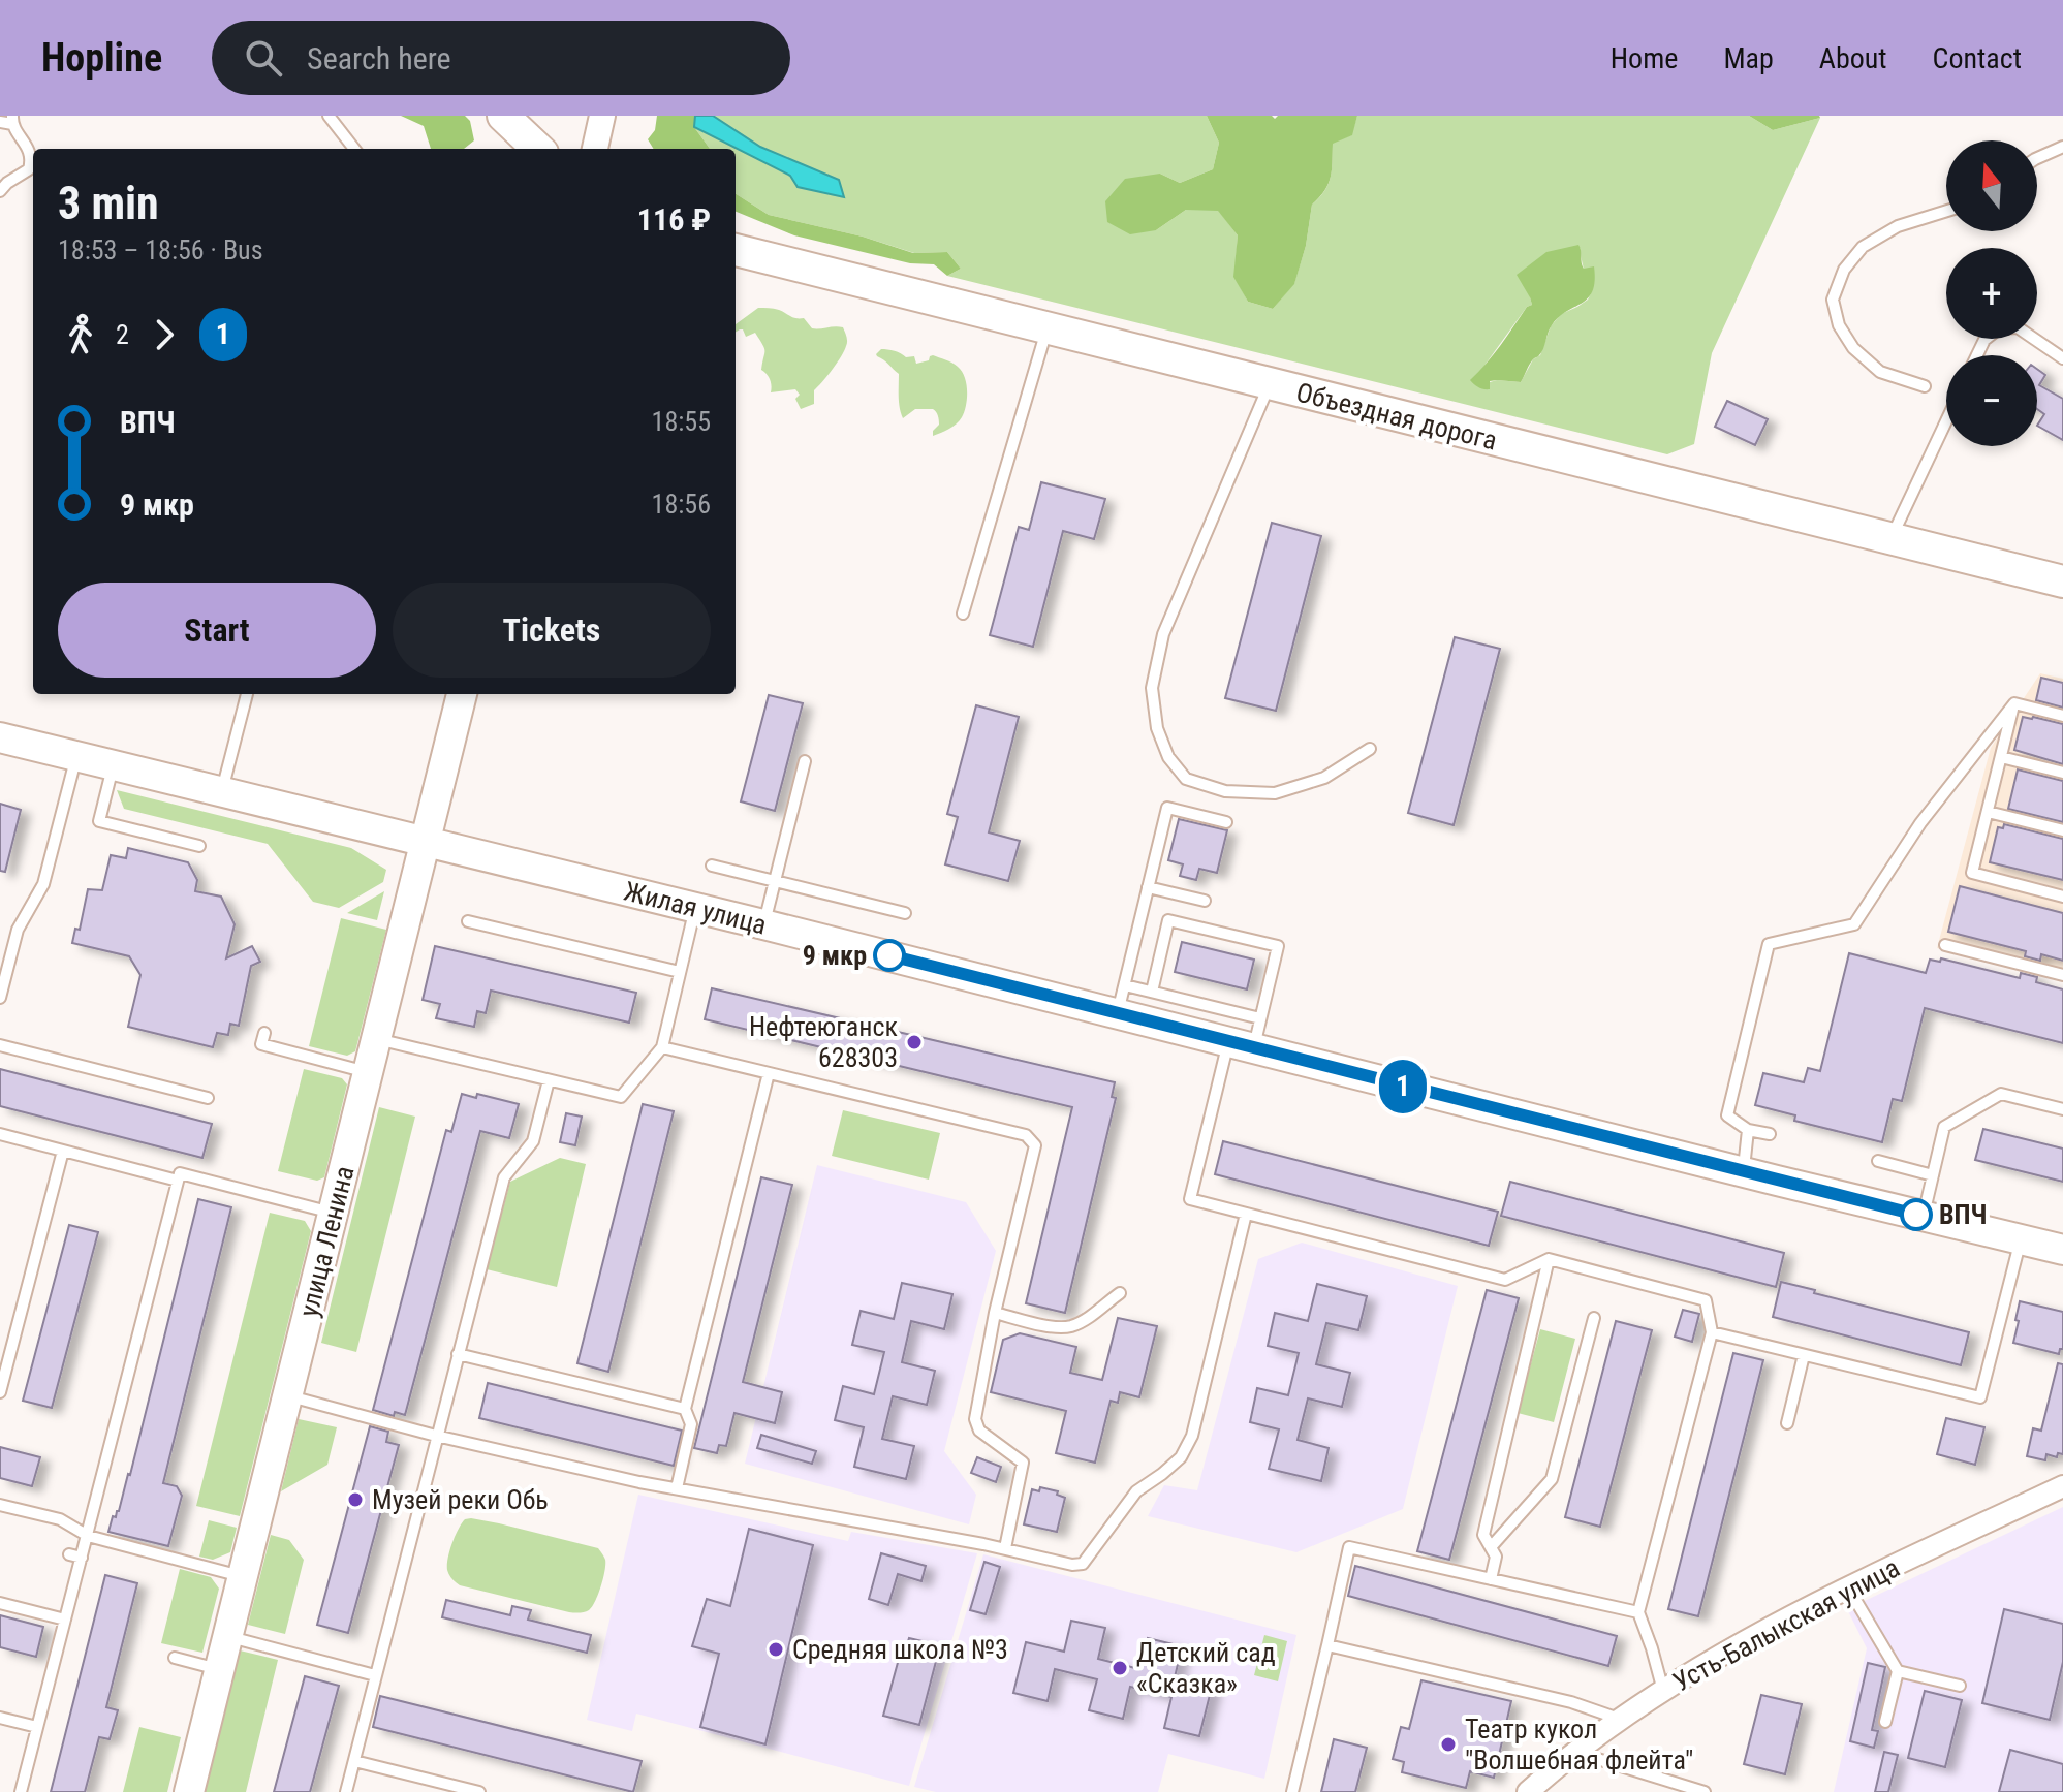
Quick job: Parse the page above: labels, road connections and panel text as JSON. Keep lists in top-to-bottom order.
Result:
{
  "streets": {
    "main road": ["Объездная дорога", "Жилая улица", "улица Ленина"],
    "street": ["Усть-Балыкская улица"]
  },
  "crossings": [
    ["Жилая улица", "улица Ленина"]
  ],
  "places": [
    "9 мкр",
    "Нефтеюганск 628303",
    "ВПЧ",
    "Музей реки Обь",
    "Средняя школа №3",
    "Детский сад «Сказка»",
    "Театр кукол \"Волшебная флейта\""
  ],
  "lines": ["bus line 1"],
  "north": "top",
  "page": {
    "header": "Hopline",
    "search": "Search here",
    "nav": [
      "Home",
      "Map",
      "About",
      "Contact"
    ],
    "on_map": "1",
    "map_buttons": ["+", "−"],
    "heading": ["3 min", "18:53 – 18:56 · Bus", "116 ₽"],
    "legs": ["2", "1"],
    "list": [
      {
        "name": "ВПЧ",
        "value": "18:55"
      },
      {
        "name": "9 мкр",
        "value": "18:56"
      }
    ],
    "buttons": ["Start", "Tickets"]
  }
}
